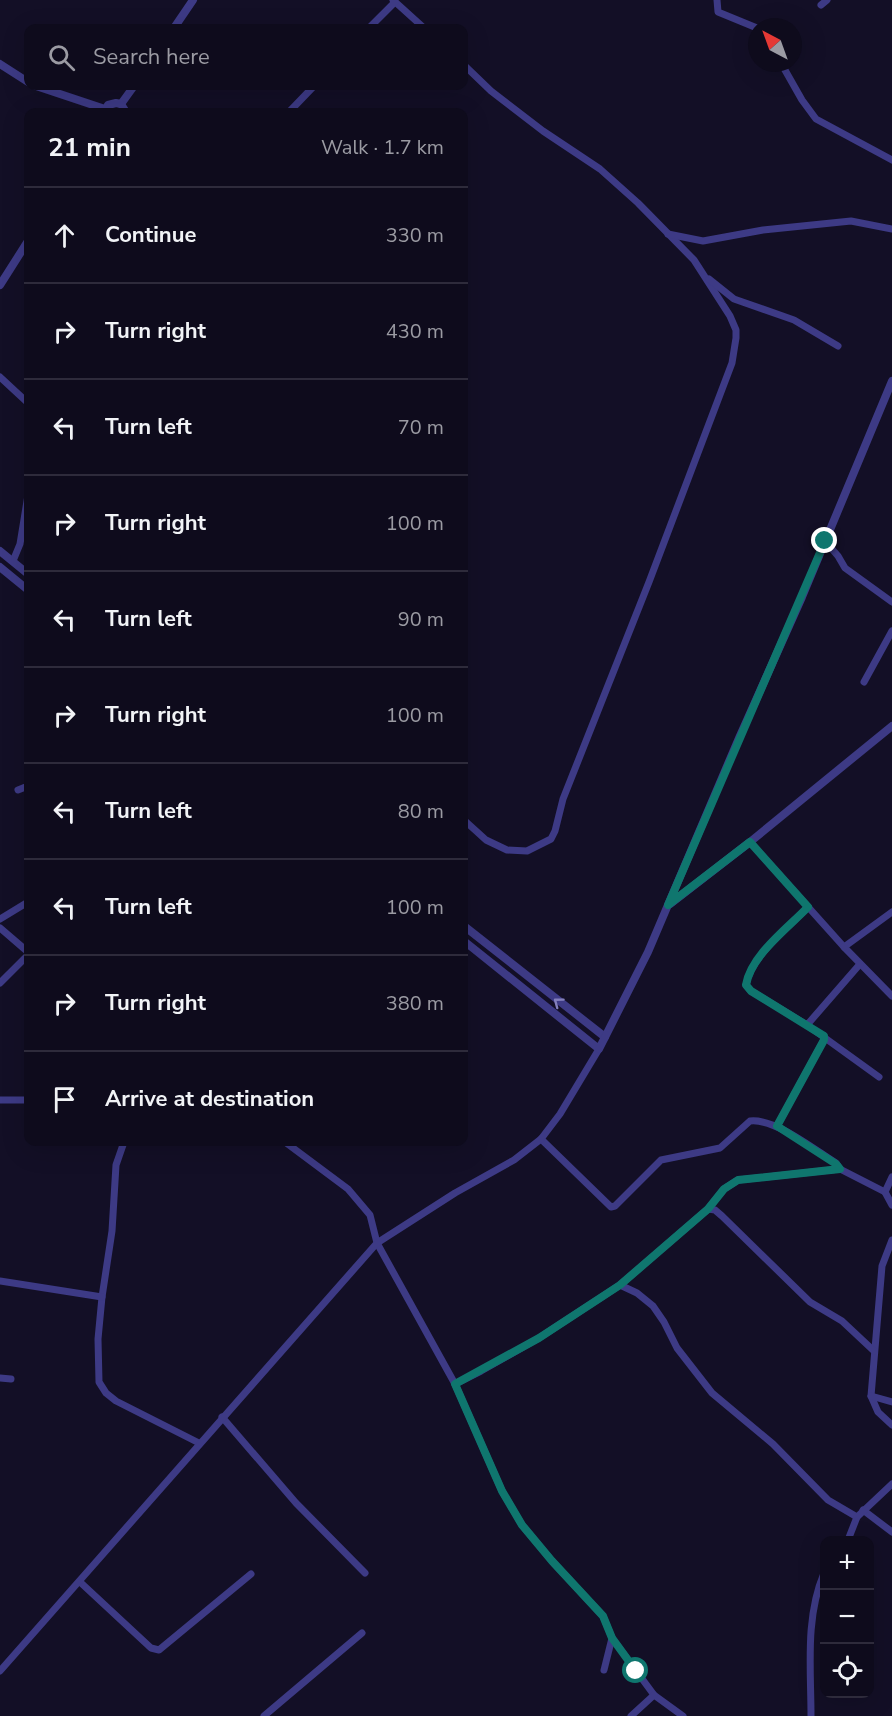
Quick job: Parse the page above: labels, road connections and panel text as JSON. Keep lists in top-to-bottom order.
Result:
{
  "north": "top left",
  "page": {
    "search": "Search here",
    "heading": ["21 min", "Walk · 1.7 km"],
    "list": [
      ["Continue", "330 m"],
      ["Turn right", "430 m"],
      ["Turn left", "70 m"],
      ["Turn right", "100 m"],
      ["Turn left", "90 m"],
      ["Turn right", "100 m"],
      ["Turn left", "80 m"],
      ["Turn left", "100 m"],
      ["Turn right", "380 m"],
      "Arrive at destination"
    ],
    "map_buttons": ["+", "−"]
  }
}
